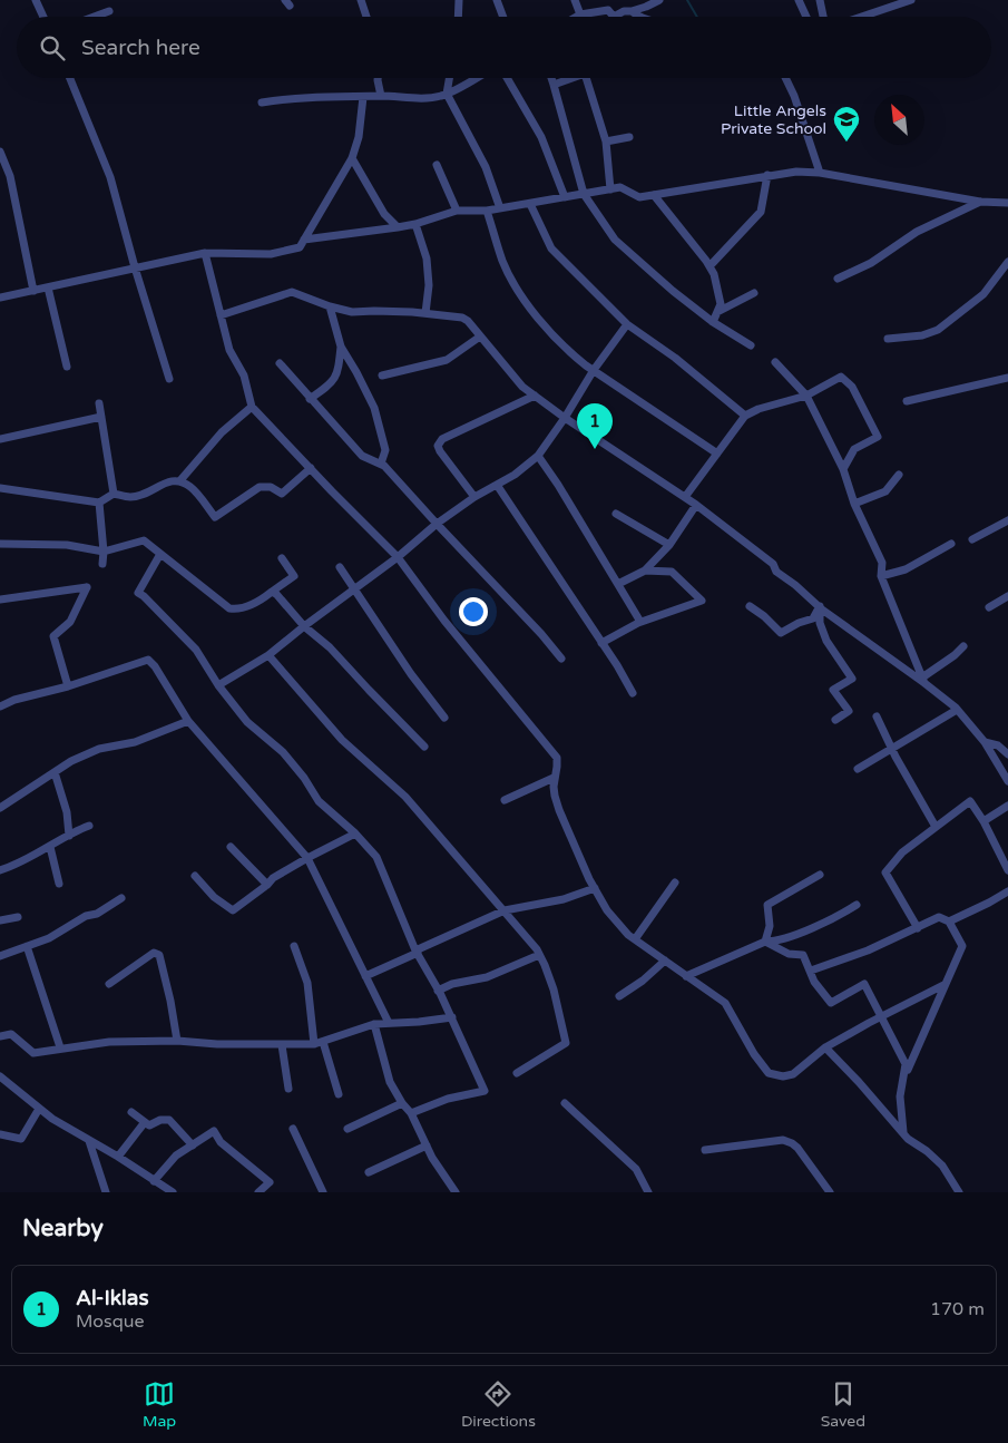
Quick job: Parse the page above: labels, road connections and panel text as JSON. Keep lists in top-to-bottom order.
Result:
{
  "places": {
    "school or university": ["Little Angels Private School"]
  },
  "north": "top left",
  "page": {
    "search": "Search here",
    "pins": "1",
    "heading": "Nearby",
    "list": [
      {
        "mark": "1",
        "name": "Al-Iklas",
        "note": "Mosque",
        "value": "170 m"
      }
    ],
    "nav": ["Map", "Directions", "Saved"]
  }
}
